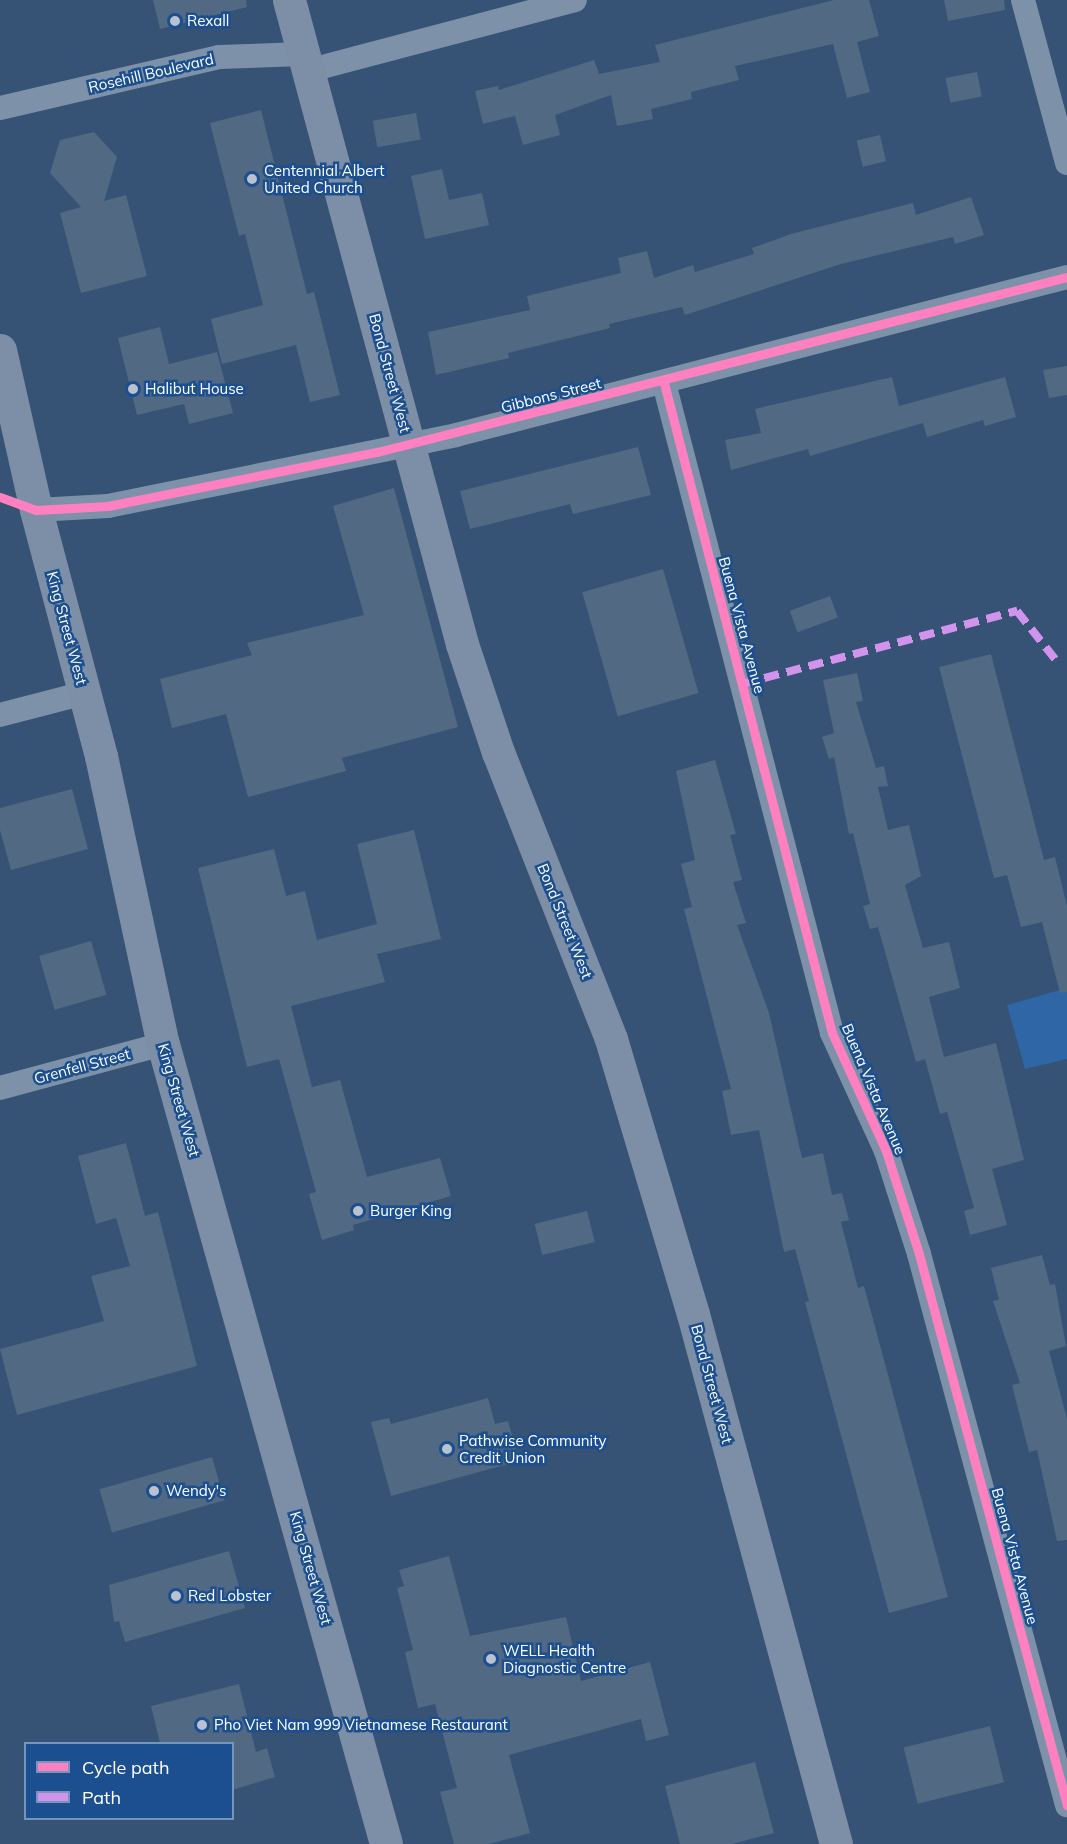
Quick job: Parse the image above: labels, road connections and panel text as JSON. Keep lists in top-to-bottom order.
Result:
{
  "streets": {
    "main road": ["Bond Street West", "King Street West"],
    "street": [
      "Rosehill Boulevard",
      "Gibbons Street",
      "Buena Vista Avenue",
      "Grenfell Street"
    ]
  },
  "crossings": [
    ["Rosehill Boulevard", "Bond Street West"],
    ["Bond Street West", "Gibbons Street"],
    ["Gibbons Street", "Buena Vista Avenue"],
    ["Gibbons Street", "King Street West"],
    ["King Street West", "Grenfell Street"]
  ],
  "places": [
    "Rexall",
    "Centennial Albert United Church",
    "Halibut House",
    "Burger King",
    "Pathwise Community Credit Union",
    "Wendy's",
    "Red Lobster",
    "WELL Health Diagnostic Centre",
    "Pho Viet Nam 999 Vietnamese Restaurant"
  ],
  "legend": ["Cycle path", "Path"]
}
